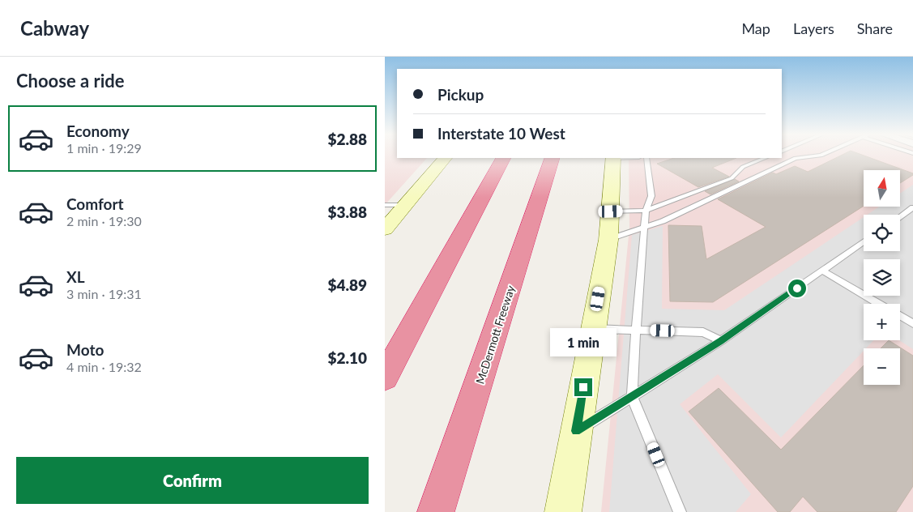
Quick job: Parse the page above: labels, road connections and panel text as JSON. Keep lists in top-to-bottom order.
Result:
{
  "streets": {
    "highway": ["McDermott Freeway"]
  },
  "north": "top",
  "page": {
    "header": "Cabway",
    "nav": ["Map", "Layers", "Share"],
    "heading": "Choose a ride",
    "banner": ["Pickup", "Interstate 10 West"],
    "list": [
      {
        "name": "Economy",
        "note": "1 min · 19:29",
        "value": "$2.88"
      },
      {
        "name": "Comfort",
        "note": "2 min · 19:30",
        "value": "$3.88"
      },
      {
        "name": "XL",
        "note": "3 min · 19:31",
        "value": "$4.89"
      },
      {
        "name": "Moto",
        "note": "4 min · 19:32",
        "value": "$2.10"
      }
    ],
    "map_buttons": ["+", "−"],
    "bubble": "1 min",
    "buttons": "Confirm"
  }
}
